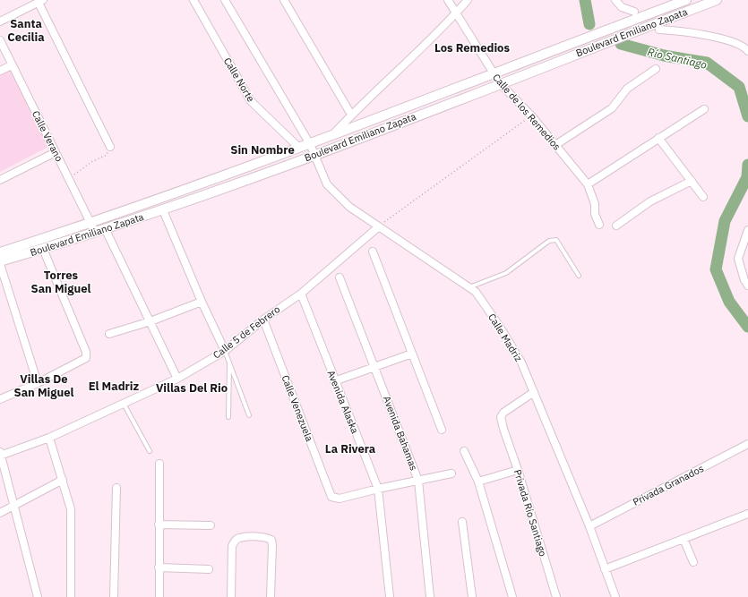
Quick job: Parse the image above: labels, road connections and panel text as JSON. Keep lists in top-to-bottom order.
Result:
{
  "streets": {
    "street": [
      "Boulevard Emiliano Zapata",
      "Calle Norte",
      "Calle de los Remedios",
      "Calle Verano",
      "Calle 5 de Febrero",
      "Calle Madriz",
      "Avenida Alaska",
      "Calle Venezuela",
      "Avenida Bahamas",
      "Privada Granados",
      "Privada Río Santiago"
    ]
  },
  "crossings": [
    ["Boulevard Emiliano Zapata", "Calle Norte"],
    ["Boulevard Emiliano Zapata", "Calle de los Remedios"],
    ["Boulevard Emiliano Zapata", "Calle Verano"],
    ["Boulevard Emiliano Zapata", "Calle Madriz"],
    ["Calle 5 de Febrero", "Calle Madriz"],
    ["Calle 5 de Febrero", "Avenida Alaska"],
    ["Calle 5 de Febrero", "Calle Venezuela"],
    ["Calle Madriz", "Privada Granados"],
    ["Calle Madriz", "Privada Río Santiago"],
    ["Avenida Alaska", "Calle Venezuela"]
  ],
  "districts": [
    "Santa Cecilia",
    "Los Remedios",
    "Sin Nombre",
    "Torres San Miguel",
    "Villas De San Miguel",
    "El Madriz",
    "Villas Del Rio",
    "La Rivera"
  ],
  "water": ["Río Santiago"]
}
